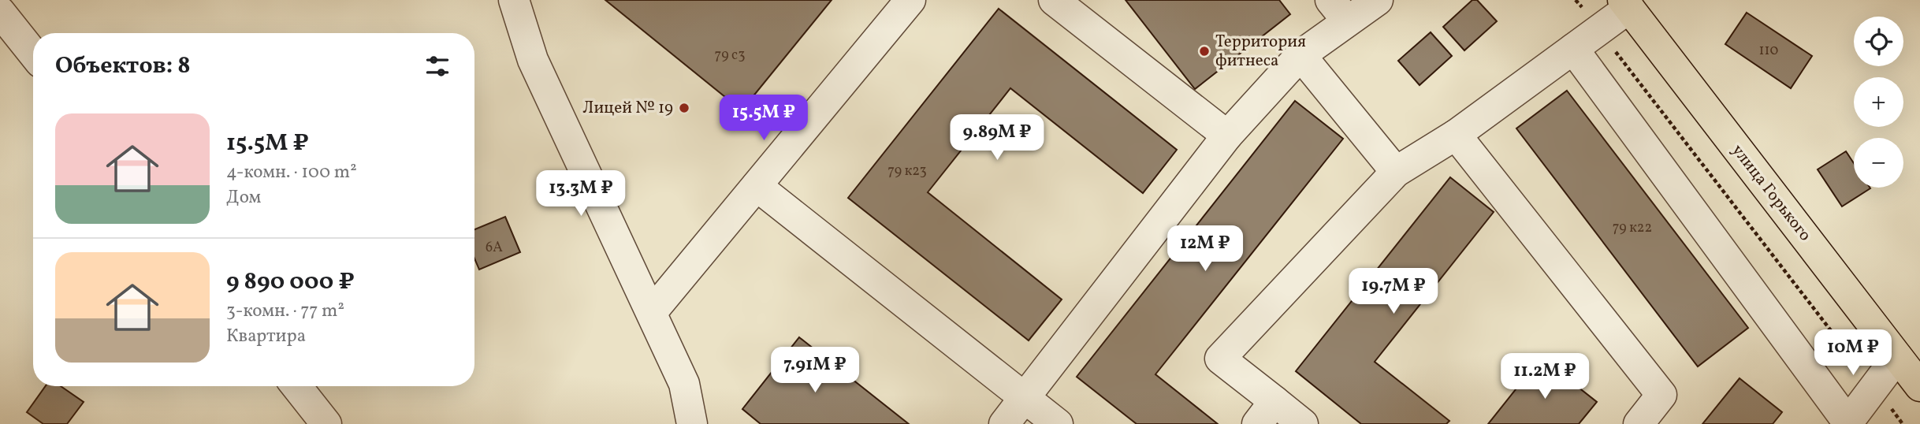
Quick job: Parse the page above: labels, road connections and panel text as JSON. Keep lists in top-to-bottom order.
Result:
{
  "streets": {
    "main road": ["улица Горького"]
  },
  "places": ["Территория фитнеса", "Лицей № 19"],
  "house_numbers": [
    "110",
    "79 с3",
    "79 к23",
    "79 к22",
    "6А"
  ],
  "page": {
    "map_buttons": ["+", "−"],
    "heading": "Объектов: 8",
    "price": [
      "15.5M ₽",
      "9.89M ₽",
      "13.3M ₽",
      "12M ₽",
      "19.7M ₽",
      "10M ₽",
      "7.91M ₽",
      "11.2M ₽"
    ],
    "list": [
      {
        "name": "15.5M ₽",
        "note": "4-комн. · 100 m² · Дом"
      },
      {
        "name": "9 890 000 ₽",
        "note": "3-комн. · 77 m² · Квартира"
      }
    ]
  }
}
